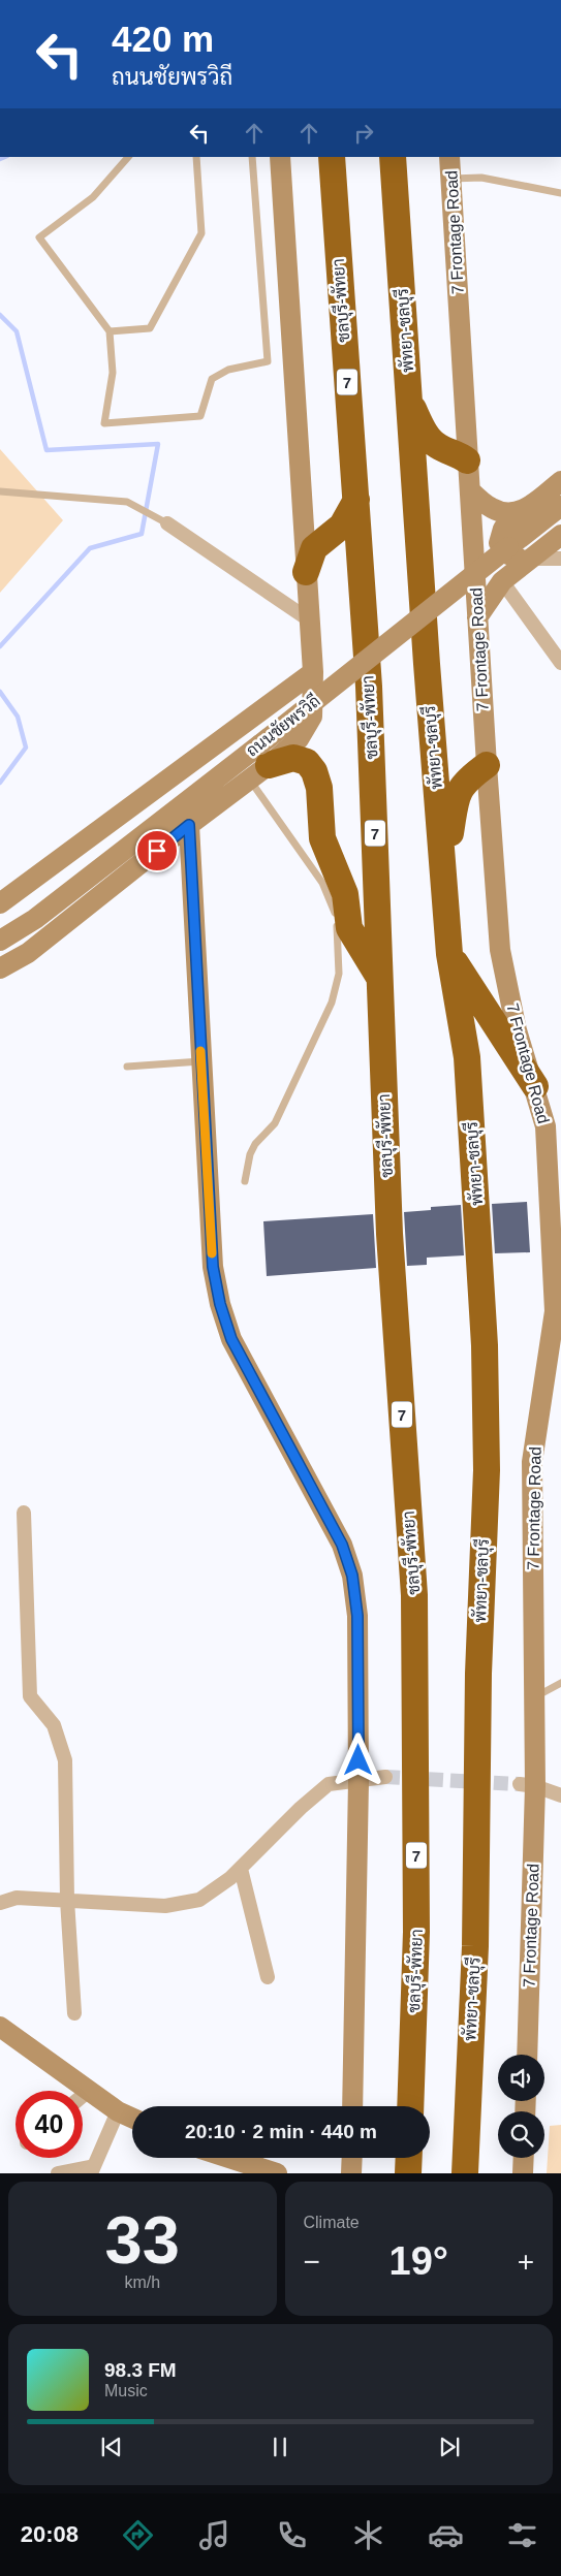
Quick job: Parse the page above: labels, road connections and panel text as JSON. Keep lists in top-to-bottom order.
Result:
{
  "streets": {
    "highway": ["ชลบุรี-พัทยา", "พัทยา-ชลบุรี", "7"],
    "street": ["7 Frontage Road", "ถนนชัยพรวิถี"]
  },
  "page": {
    "turn": ["420 m", "ถนนชัยพรวิถี"],
    "limit": "40",
    "trip": "20:10 · 2 min · 440 m",
    "tile": [
      ["33", "km/h"],
      "Climate"
    ],
    "heat": ["−", "19°", "+"],
    "song": ["98.3 FM", "Music"],
    "tabs": "20:08"
  }
}
